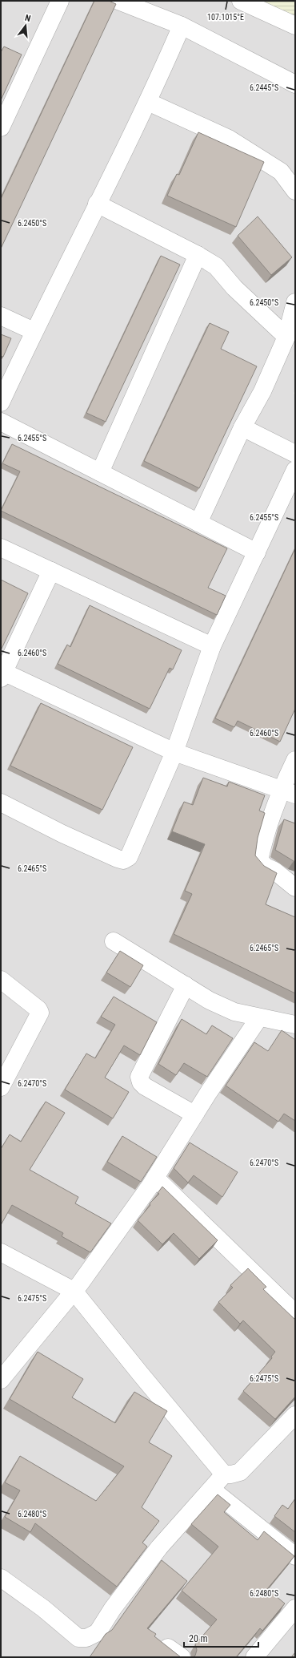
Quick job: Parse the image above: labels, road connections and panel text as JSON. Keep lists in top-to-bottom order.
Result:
{
  "scale_bar": "20 m",
  "north": "top",
  "coordinates": [
    "107.1015°E",
    "6.2445°S",
    "6.2450°S",
    "6.2455°S",
    "6.2460°S",
    "6.2465°S",
    "6.2470°S",
    "6.2475°S",
    "6.2480°S"
  ]
}
